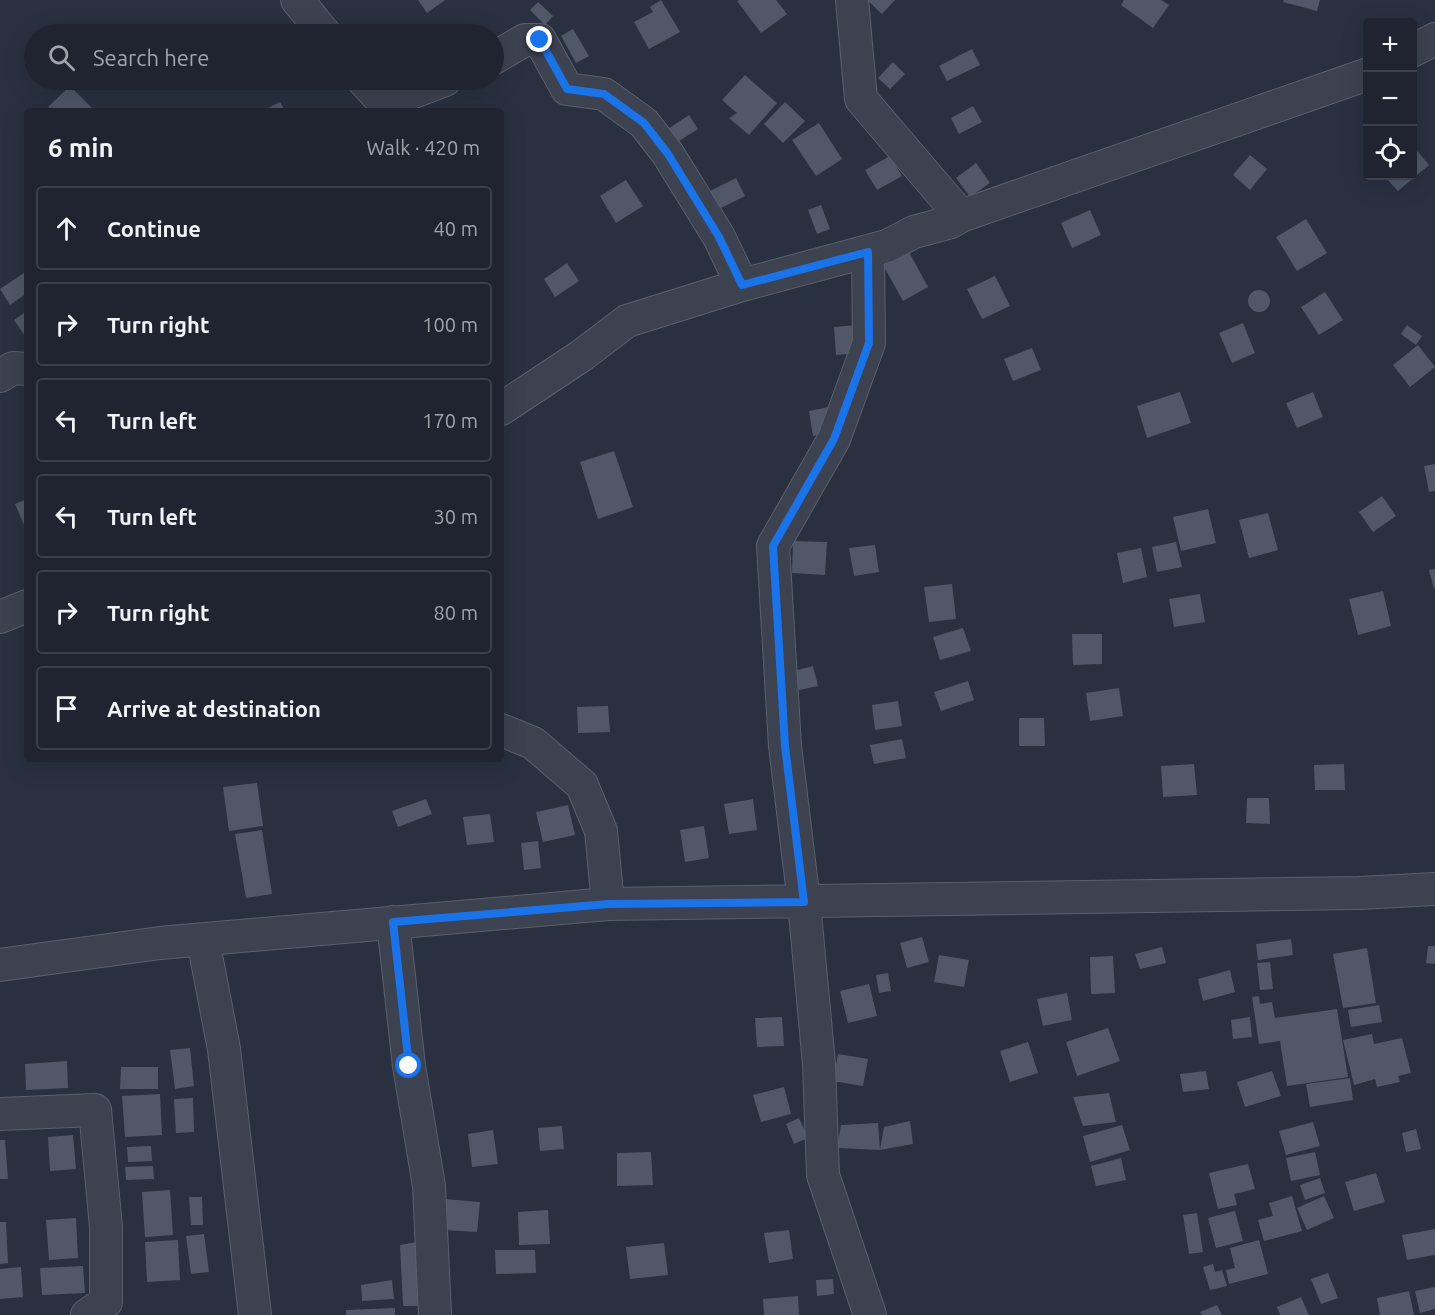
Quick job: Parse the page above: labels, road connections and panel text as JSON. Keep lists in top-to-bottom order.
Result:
{
  "page": {
    "map_buttons": ["+", "−"],
    "search": "Search here",
    "heading": ["6 min", "Walk · 420 m"],
    "list": [
      ["Continue", "40 m"],
      ["Turn right", "100 m"],
      ["Turn left", "170 m"],
      ["Turn left", "30 m"],
      ["Turn right", "80 m"],
      "Arrive at destination"
    ]
  }
}
